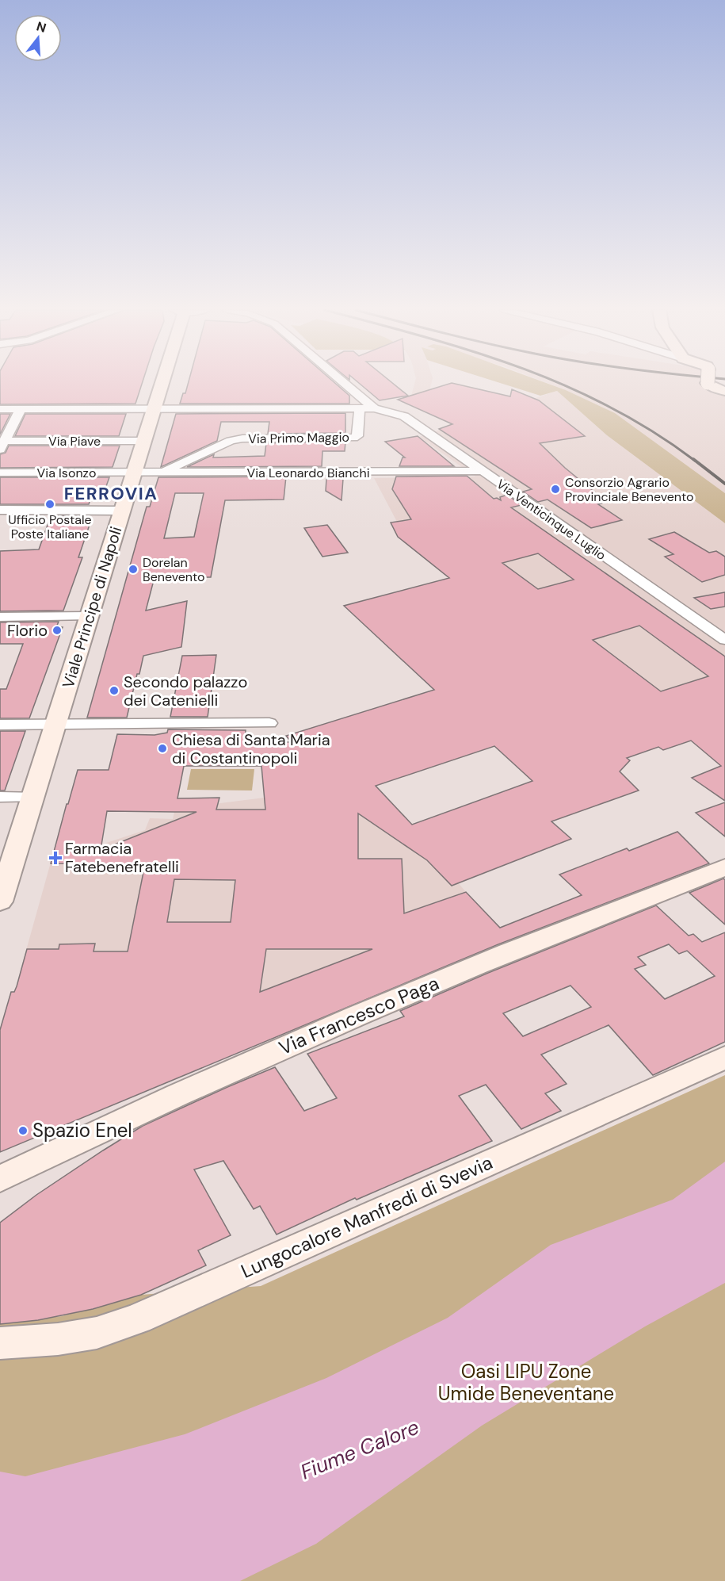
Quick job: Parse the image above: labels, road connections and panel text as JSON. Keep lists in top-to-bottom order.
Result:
{
  "streets": {
    "street": [
      "Via Primo Maggio",
      "Via Piave",
      "Via Isonzo",
      "Via Leonardo Bianchi",
      "Via Venticinque Luglio",
      "Viale Principe di Napoli",
      "Via Francesco Paga",
      "Lungocalore Manfredi di Svevia"
    ]
  },
  "crossings": [
    ["Via Primo Maggio", "Via Leonardo Bianchi"],
    ["Via Piave", "Viale Principe di Napoli"],
    ["Via Isonzo", "Via Leonardo Bianchi"],
    ["Via Isonzo", "Viale Principe di Napoli"],
    ["Via Leonardo Bianchi", "Via Venticinque Luglio"],
    ["Via Leonardo Bianchi", "Viale Principe di Napoli"]
  ],
  "districts": ["FERROVIA"],
  "water": ["Fiume Calore"],
  "parks": ["Oasi LIPU Zone Umide Beneventane"],
  "places": {
    "other": [
      "Consorzio Agrario Provinciale Benevento",
      "Ufficio Postale Poste Italiane",
      "Dorelan Benevento",
      "Florio",
      "Secondo palazzo dei Catenielli",
      "Chiesa di Santa Maria di Costantinopoli",
      "Spazio Enel"
    ],
    "health": ["Farmacia Fatebenefratelli"]
  },
  "north": "top"
}
